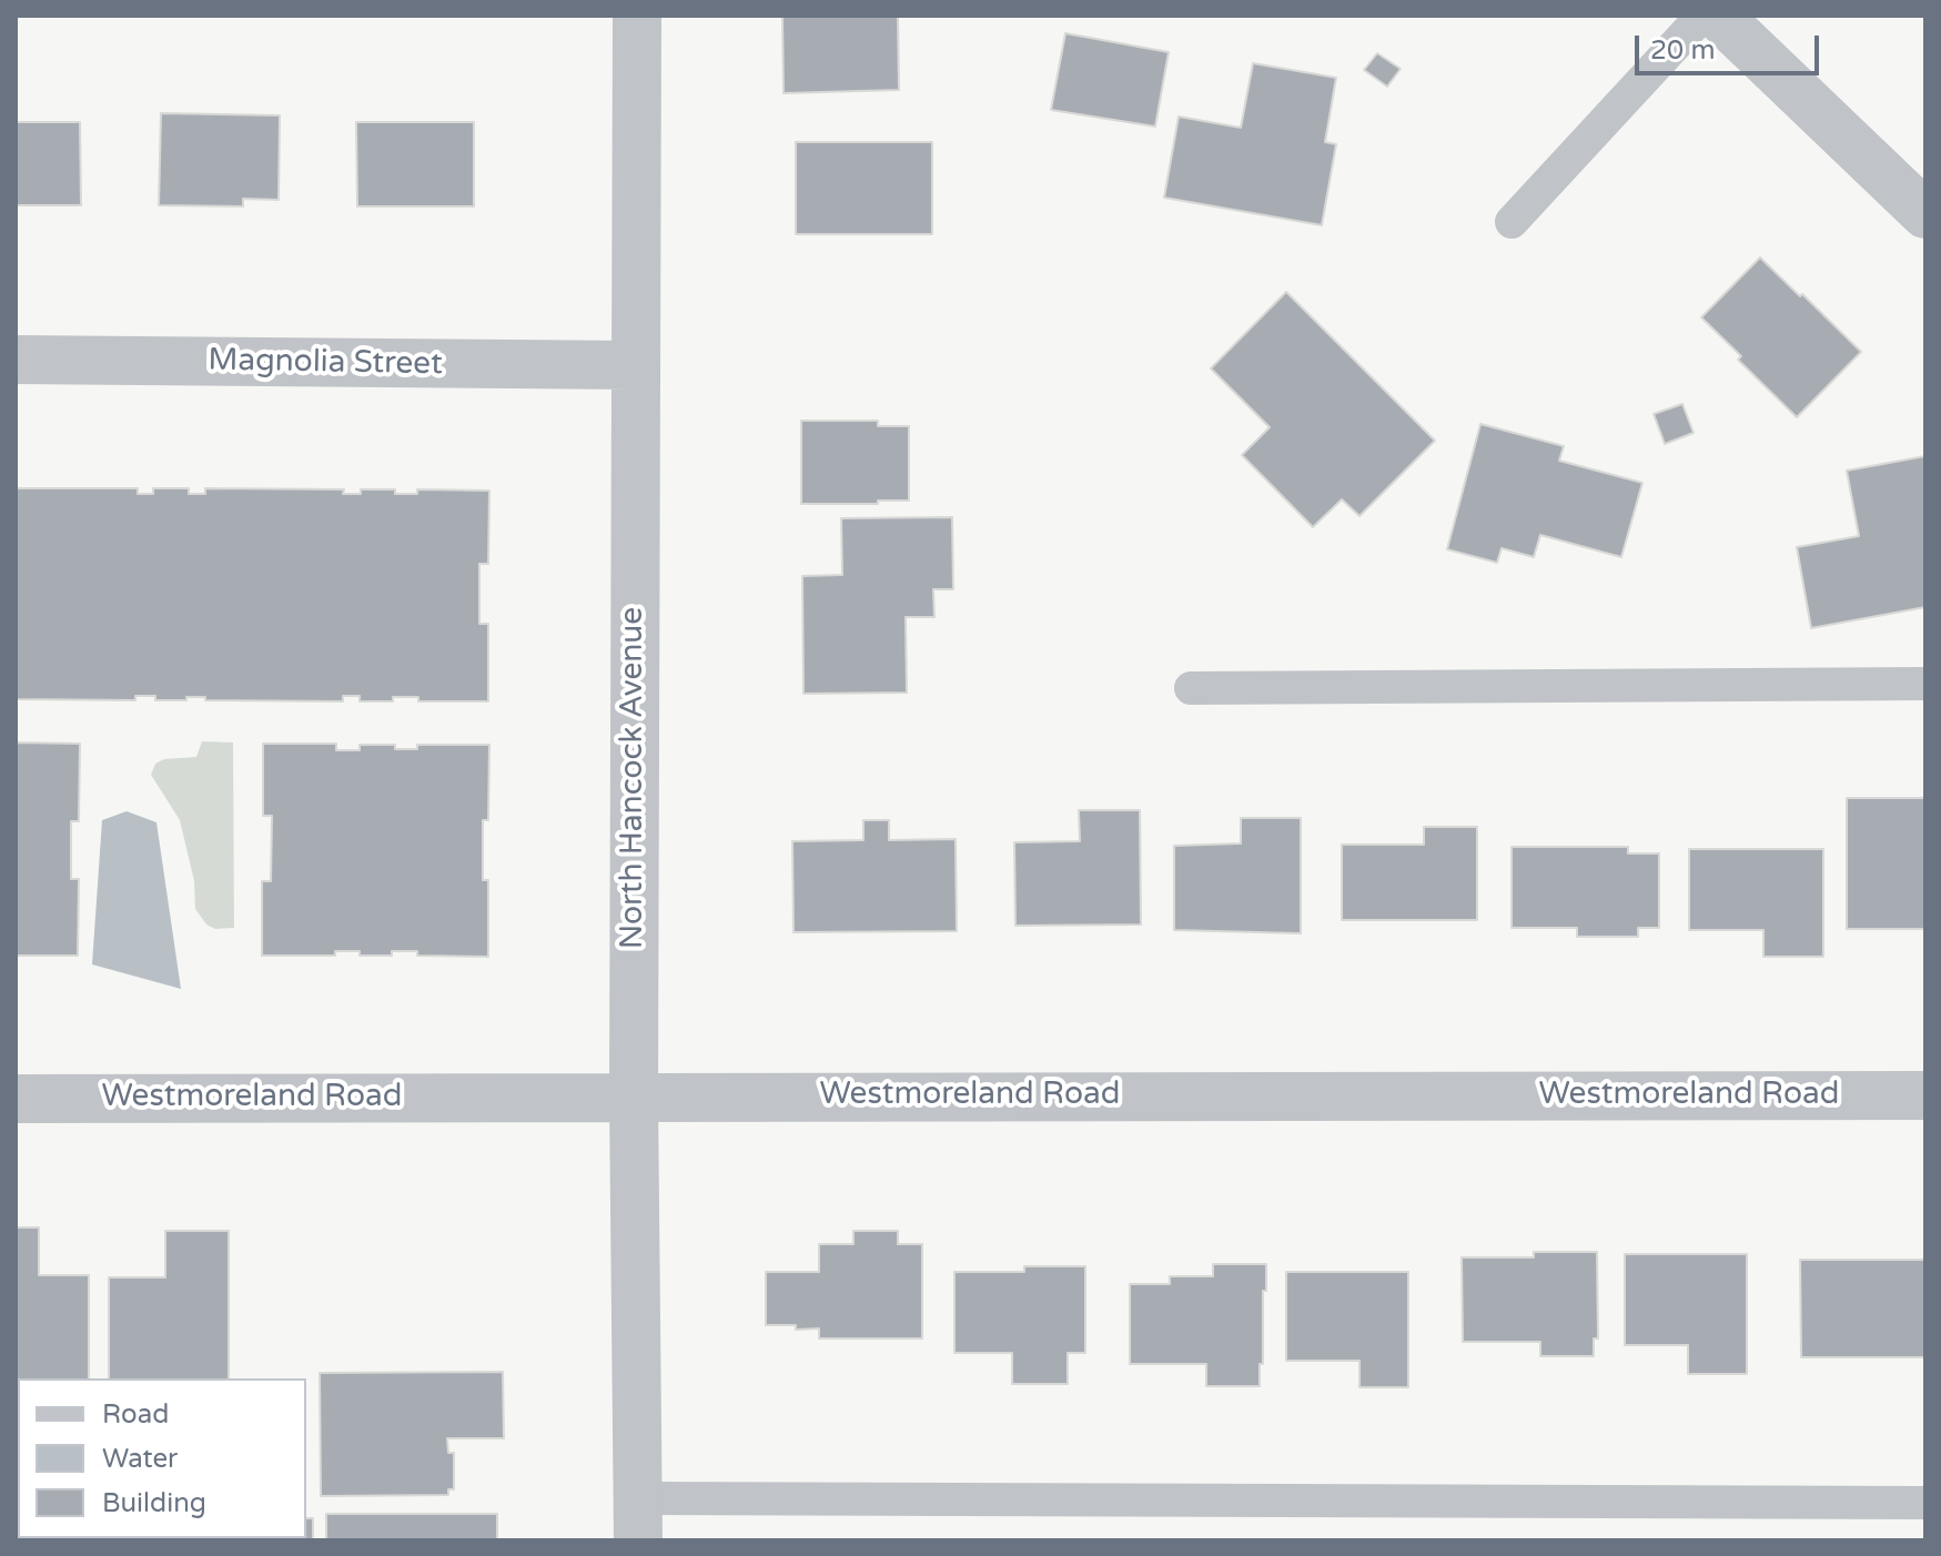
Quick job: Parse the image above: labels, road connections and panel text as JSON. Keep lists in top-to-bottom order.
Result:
{
  "streets": {
    "street": ["Magnolia Street", "North Hancock Avenue", "Westmoreland Road"]
  },
  "crossings": [
    ["Magnolia Street", "North Hancock Avenue"],
    ["North Hancock Avenue", "Westmoreland Road"]
  ],
  "legend": ["Road", "Water", "Building"],
  "scale_bar": "20 m"
}
